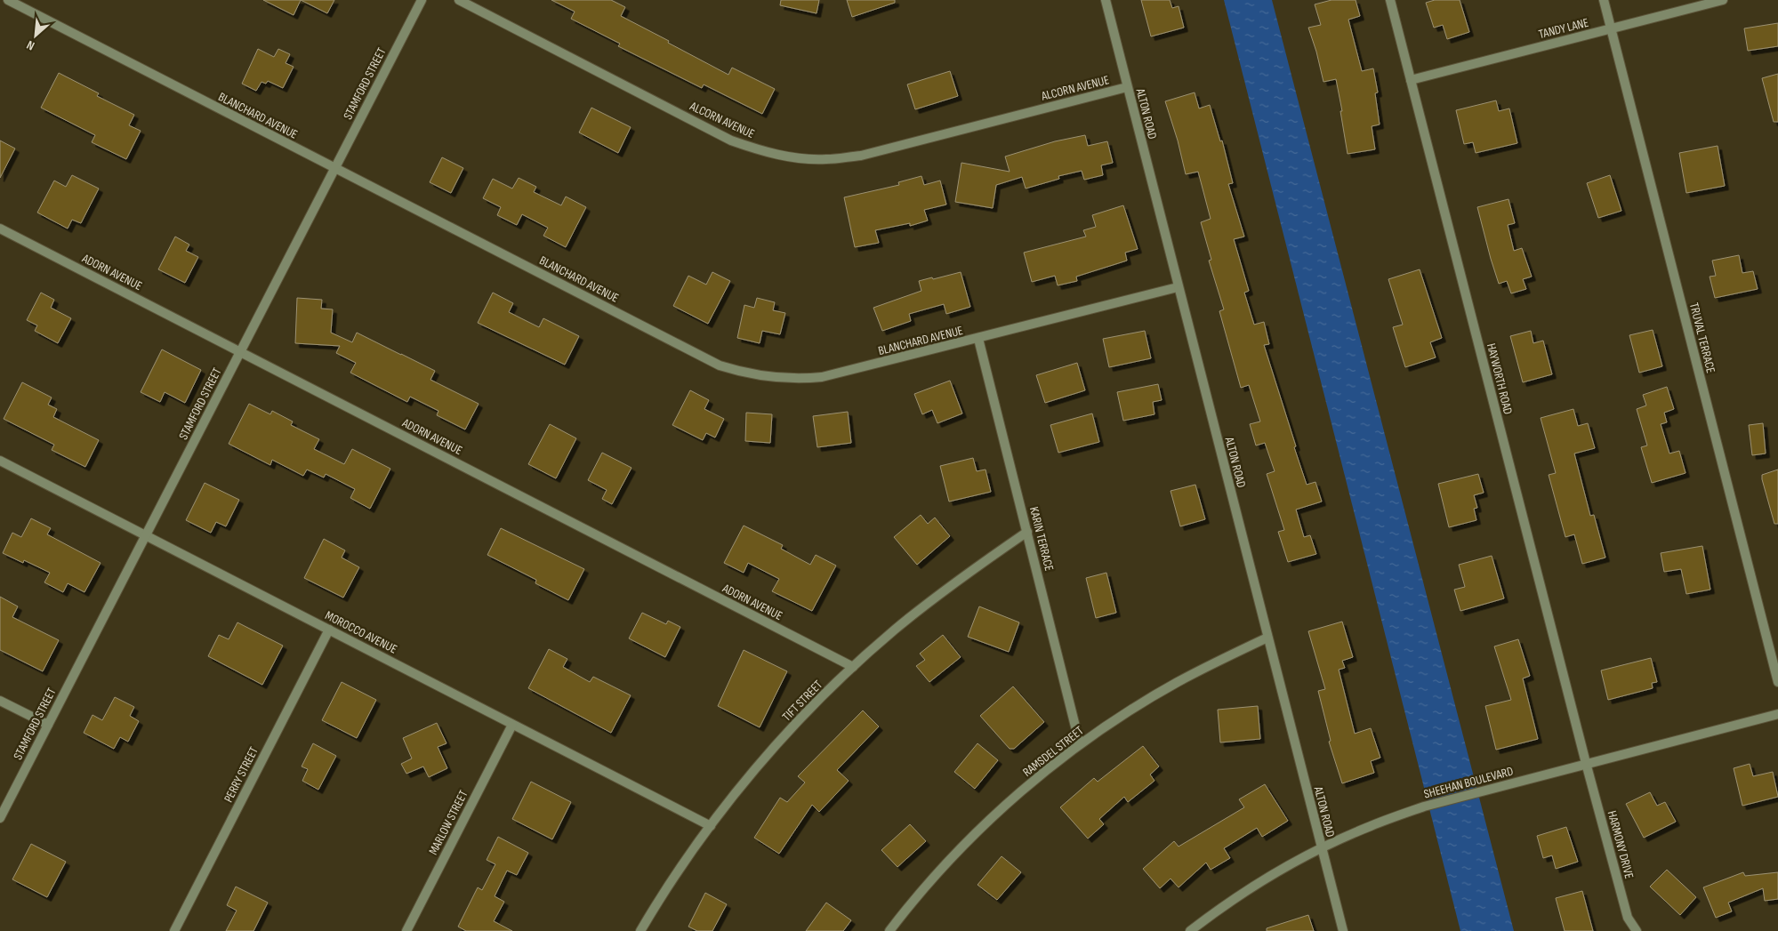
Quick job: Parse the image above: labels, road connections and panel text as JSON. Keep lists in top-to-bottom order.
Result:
{
  "streets": {
    "street": [
      "TANDY LANE",
      "STAMFORD STREET",
      "ALCORN AVENUE",
      "ALTON ROAD",
      "BLANCHARD AVENUE",
      "ADORN AVENUE",
      "TRUVAL TERRACE",
      "HAYWORTH ROAD",
      "KARIN TERRACE",
      "MOROCCO AVENUE",
      "TIFT STREET",
      "RAMSDEL STREET",
      "PERRY STREET",
      "SHEEHAN BOULEVARD",
      "MARLOW STREET",
      "HARMONY DRIVE"
    ]
  },
  "crossings": [
    ["TANDY LANE", "TRUVAL TERRACE"],
    ["TANDY LANE", "HAYWORTH ROAD"],
    ["STAMFORD STREET", "BLANCHARD AVENUE"],
    ["STAMFORD STREET", "ADORN AVENUE"],
    ["STAMFORD STREET", "MOROCCO AVENUE"],
    ["ALCORN AVENUE", "ALTON ROAD"],
    ["ALTON ROAD", "BLANCHARD AVENUE"],
    ["ALTON ROAD", "RAMSDEL STREET"],
    ["ALTON ROAD", "SHEEHAN BOULEVARD"],
    ["BLANCHARD AVENUE", "KARIN TERRACE"],
    ["ADORN AVENUE", "TIFT STREET"],
    ["HAYWORTH ROAD", "SHEEHAN BOULEVARD"],
    ["HAYWORTH ROAD", "HARMONY DRIVE"],
    ["KARIN TERRACE", "TIFT STREET"],
    ["KARIN TERRACE", "RAMSDEL STREET"],
    ["MOROCCO AVENUE", "TIFT STREET"],
    ["MOROCCO AVENUE", "PERRY STREET"],
    ["MOROCCO AVENUE", "MARLOW STREET"],
    ["SHEEHAN BOULEVARD", "HARMONY DRIVE"]
  ],
  "north": "bottom left"
}
